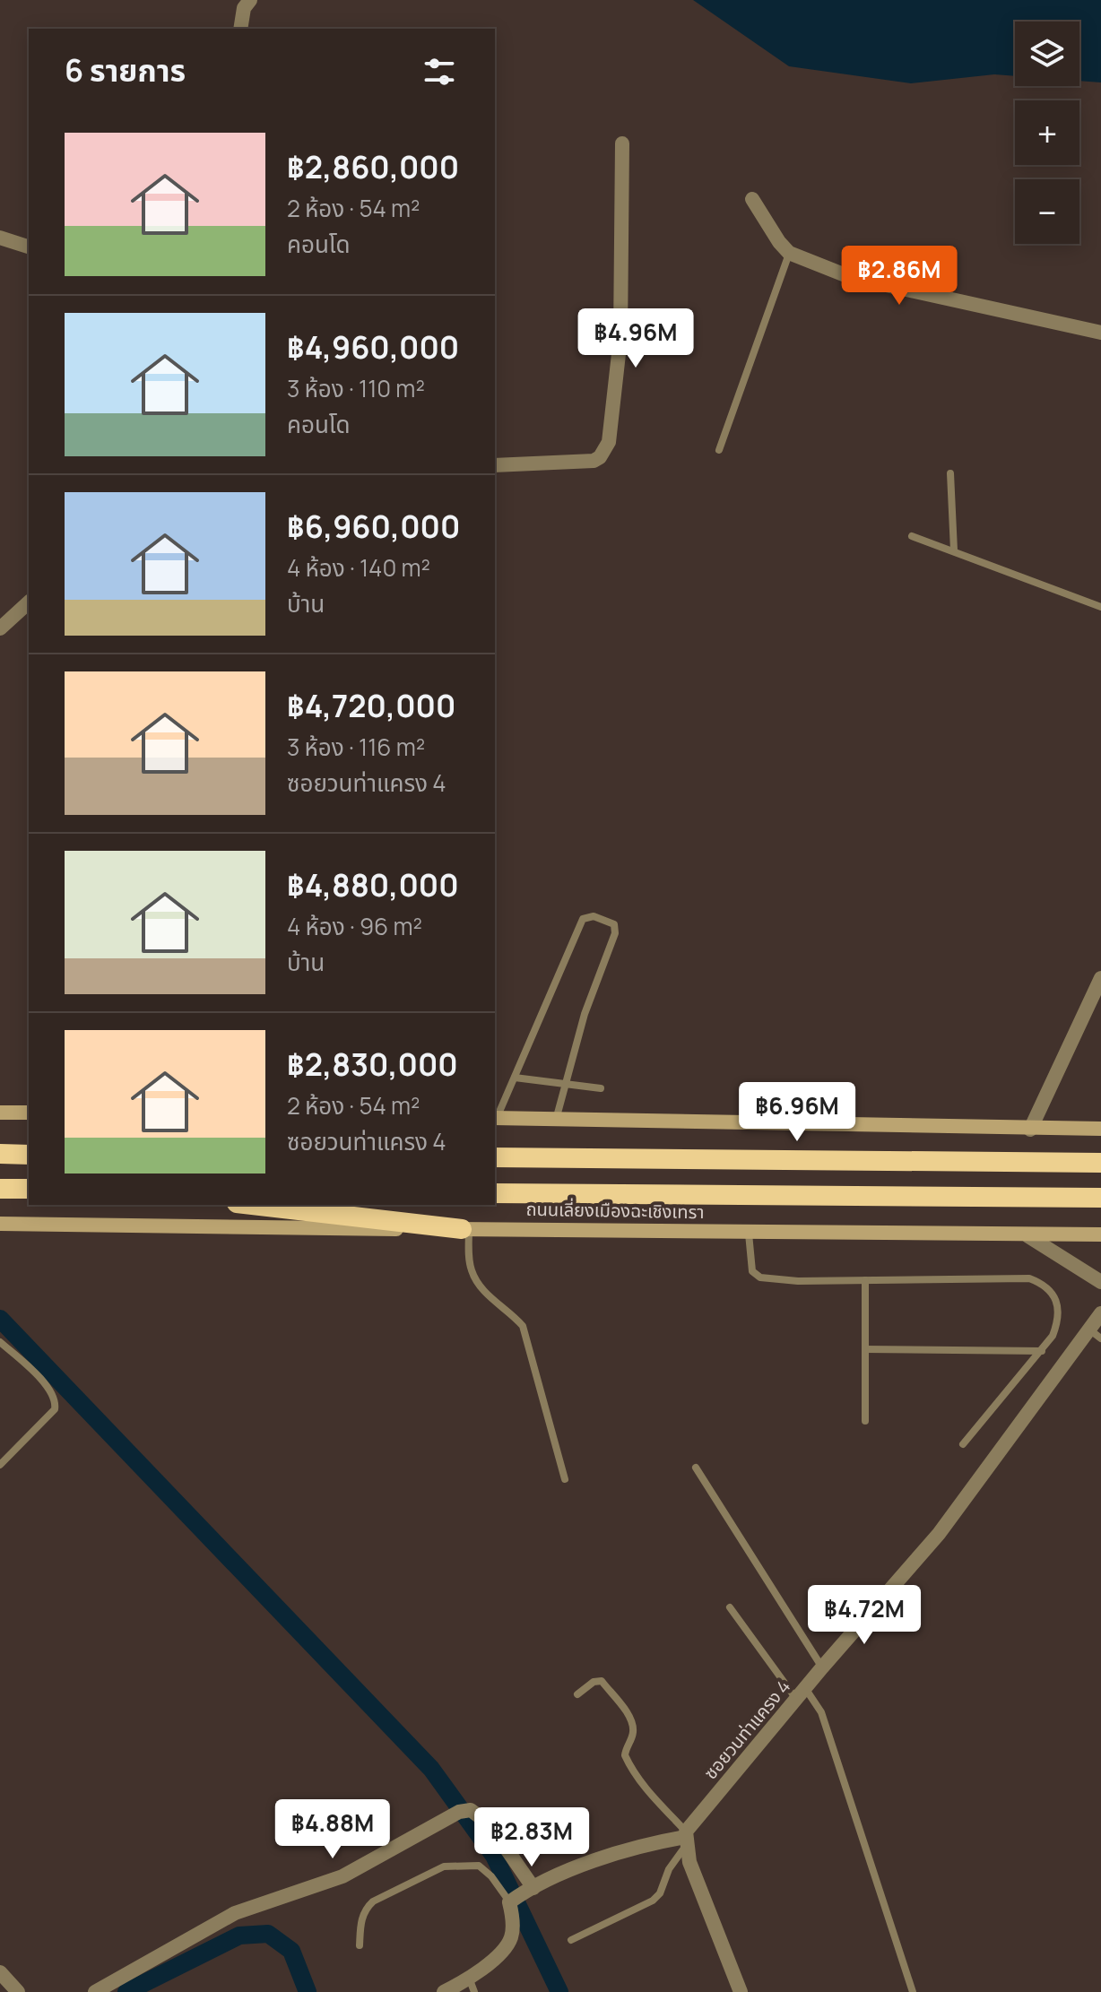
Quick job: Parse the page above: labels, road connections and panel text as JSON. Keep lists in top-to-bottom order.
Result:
{
  "streets": {
    "highway": ["ถนนเลี่ยงเมืองฉะเชิงเทรา"],
    "street": ["ซอยวนท่าแครง 4"]
  },
  "page": {
    "map_buttons": ["+", "−"],
    "heading": "6 รายการ",
    "list": [
      {
        "name": "฿2,860,000",
        "note": "2 ห้อง · 54 m² · คอนโด"
      },
      {
        "name": "฿4,960,000",
        "note": "3 ห้อง · 110 m² · คอนโด"
      },
      {
        "name": "฿6,960,000",
        "note": "4 ห้อง · 140 m² · บ้าน"
      },
      {
        "name": "฿4,720,000",
        "note": "3 ห้อง · 116 m² · ซอยวนท่าแครง 4"
      },
      {
        "name": "฿4,880,000",
        "note": "4 ห้อง · 96 m² · บ้าน"
      },
      {
        "name": "฿2,830,000",
        "note": "2 ห้อง · 54 m² · ซอยวนท่าแครง 4"
      }
    ],
    "price": [
      "฿2.86M",
      "฿4.96M",
      "฿6.96M",
      "฿4.72M",
      "฿4.88M",
      "฿2.83M"
    ]
  }
}
